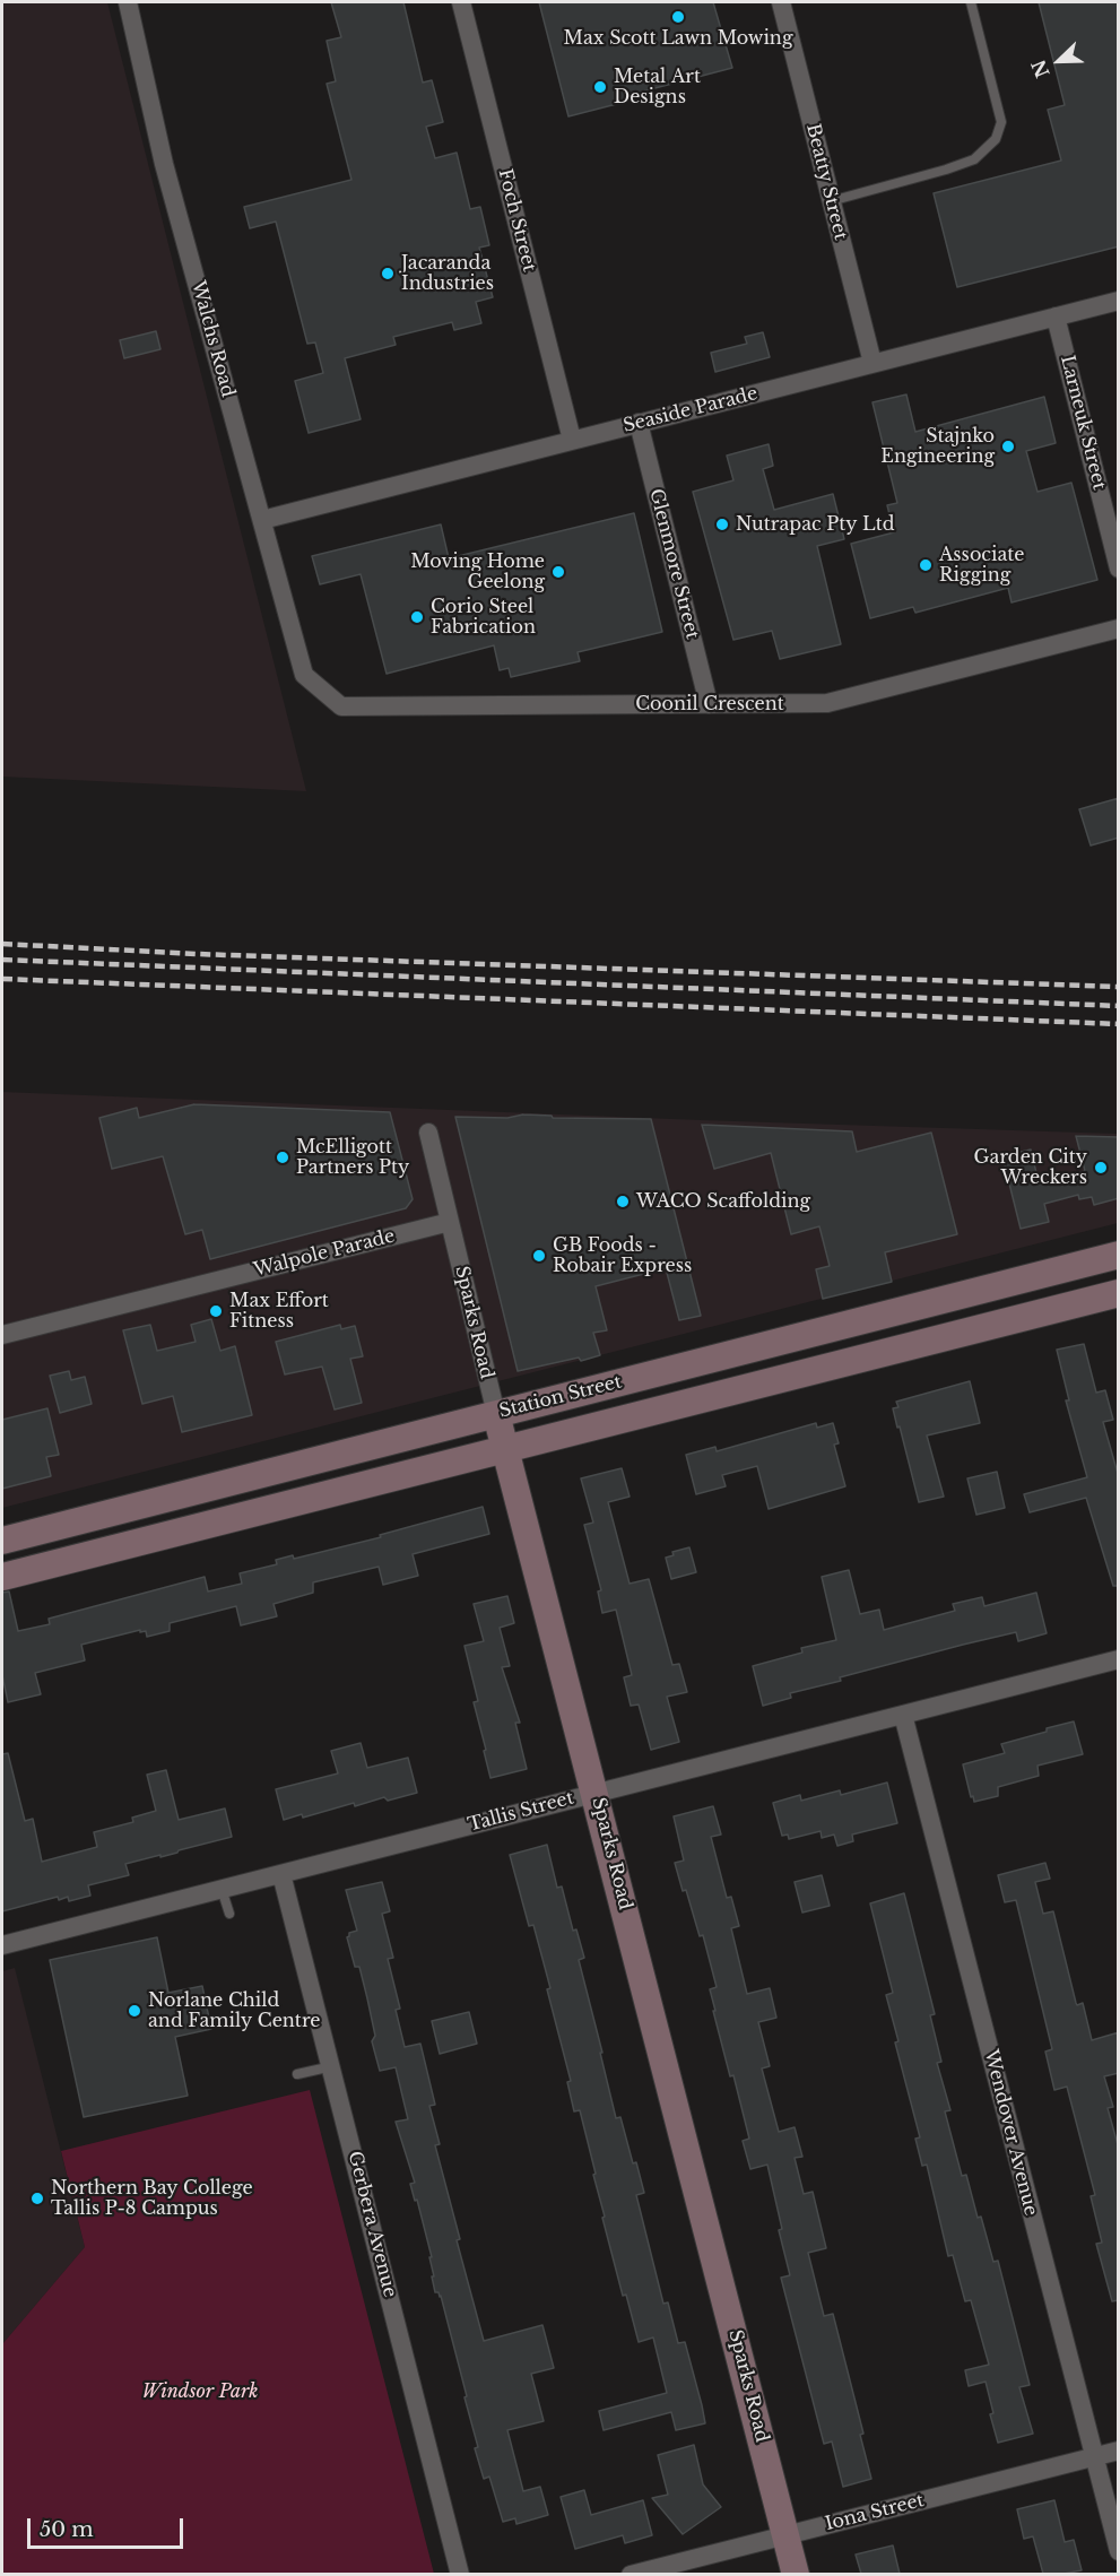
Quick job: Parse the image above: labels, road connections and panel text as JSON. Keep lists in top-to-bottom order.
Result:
{
  "streets": {
    "main road": ["Sparks Road", "Station Street"],
    "street": [
      "Beatty Street",
      "Foch Street",
      "Walchs Road",
      "Seaside Parade",
      "Larneuk Street",
      "Glenmore Street",
      "Coonil Crescent",
      "Walpole Parade",
      "Tallis Street",
      "Wendover Avenue",
      "Gerbera Avenue",
      "Iona Street"
    ]
  },
  "crossings": [
    ["Beatty Street", "Seaside Parade"],
    ["Foch Street", "Seaside Parade"],
    ["Walchs Road", "Seaside Parade"],
    ["Walchs Road", "Coonil Crescent"],
    ["Seaside Parade", "Larneuk Street"],
    ["Seaside Parade", "Glenmore Street"],
    ["Glenmore Street", "Coonil Crescent"],
    ["Walpole Parade", "Sparks Road"],
    ["Sparks Road", "Station Street"],
    ["Sparks Road", "Tallis Street"],
    ["Sparks Road", "Iona Street"],
    ["Tallis Street", "Wendover Avenue"],
    ["Tallis Street", "Gerbera Avenue"],
    ["Wendover Avenue", "Iona Street"]
  ],
  "parks": ["Windsor Park"],
  "places": [
    "Max Scott Lawn Mowing",
    "Metal Art Designs",
    "Jacaranda Industries",
    "Stajnko Engineering",
    "Nutrapac Pty Ltd",
    "Associate Rigging",
    "Moving Home Geelong",
    "Corio Steel Fabrication",
    "McElligott Partners Pty",
    "Garden City Wreckers",
    "WACO Scaffolding",
    "GB Foods - Robair Express",
    "Max Effort Fitness",
    "Norlane Child and Family Centre",
    "Northern Bay College Tallis P-8 Campus"
  ],
  "scale_bar": "50 m",
  "north": "bottom left"
}
